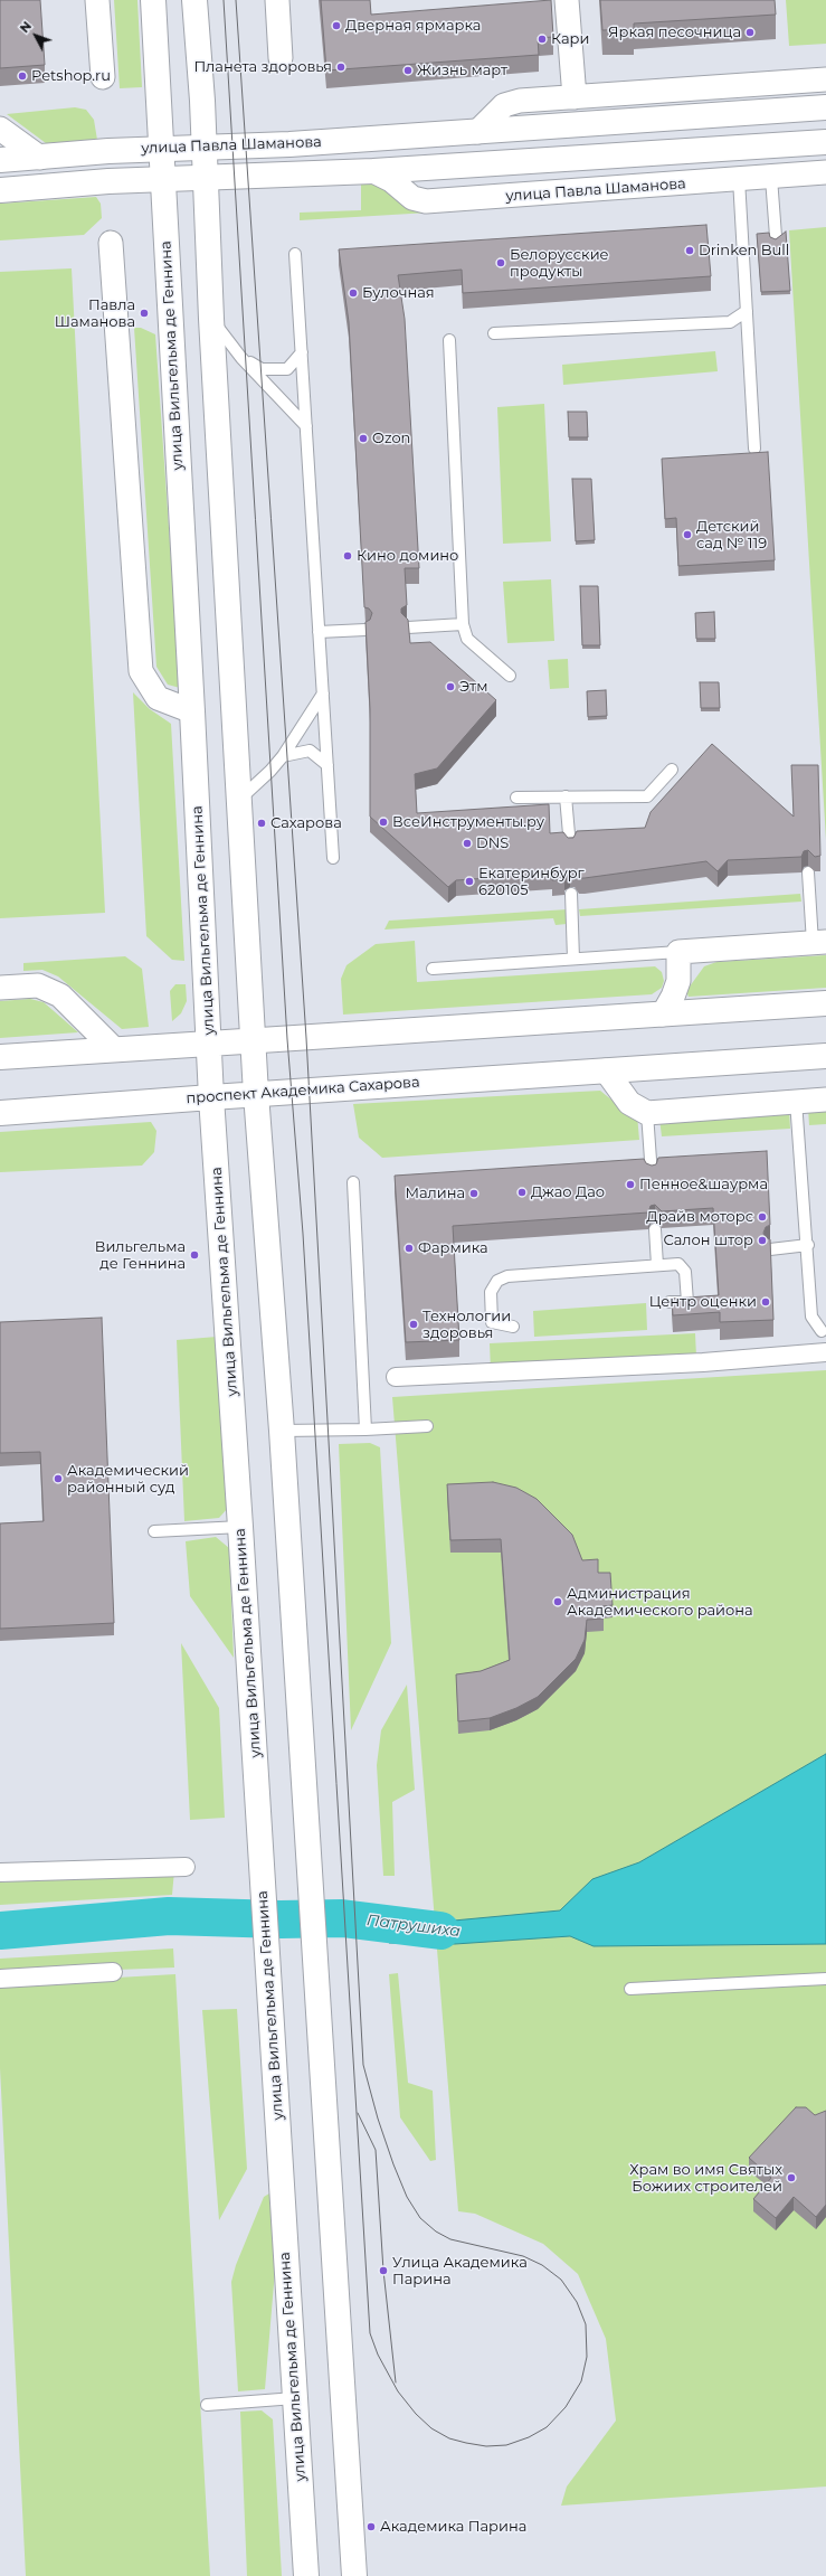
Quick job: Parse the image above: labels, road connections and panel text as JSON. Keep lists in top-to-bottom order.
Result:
{
  "streets": {
    "street": ["улица Павла Шаманова", "улица Вильгельма де Геннина", "проспект Академика Сахарова"]
  },
  "crossings": [
    ["улица Павла Шаманова", "улица Вильгельма де Геннина"],
    ["улица Вильгельма де Геннина", "проспект Академика Сахарова"]
  ],
  "water": ["Патрушиха"],
  "places": [
    "Дверная ярмарка",
    "Яркая песочница",
    "Кари",
    "Планета здоровья",
    "Жизнь март",
    "Petshop.ru",
    "Drinken Bull",
    "Белорусские продукты",
    "Булочная",
    "Павла Шаманова",
    "Ozon",
    "Детский сад № 119",
    "Кино домино",
    "Этм",
    "ВсеИнструменты.ру",
    "Сахарова",
    "DNS",
    "Екатеринбург 620105",
    "Пенное&шаурма",
    "Джао Дао",
    "Малина",
    "Драйв моторс",
    "Салон штор",
    "Фармика",
    "Вильгельма де Геннина",
    "Центр оценки",
    "Технологии здоровья",
    "Академический районный суд",
    "Администрация Академического района",
    "Храм во имя Святых Божиих строителей",
    "Улица Академика Парина",
    "Академика Парина"
  ],
  "north": "top left"
}
